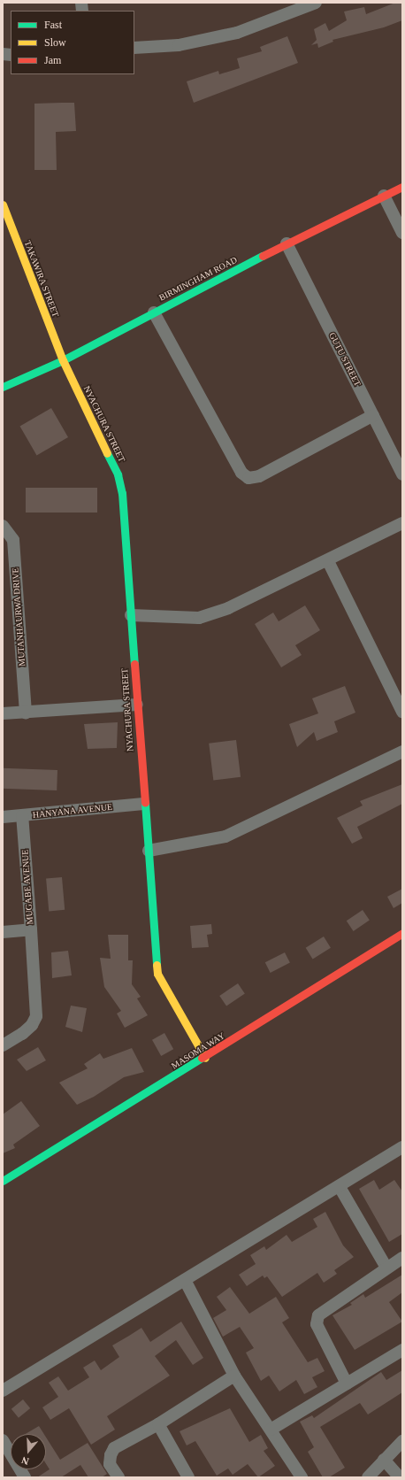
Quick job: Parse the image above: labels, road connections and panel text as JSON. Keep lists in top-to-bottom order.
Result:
{
  "streets": {
    "street": [
      "TAKAWIRA STREET",
      "BIRMINGHAM ROAD",
      "GUTU STREET",
      "NYACHURA STREET",
      "MUTANHAURWA DRIVE",
      "HANYANA AVENUE",
      "MUGABE AVENUE",
      "MASOMA WAY"
    ]
  },
  "crossings": [
    ["TAKAWIRA STREET", "BIRMINGHAM ROAD"],
    ["TAKAWIRA STREET", "NYACHURA STREET"],
    ["BIRMINGHAM ROAD", "GUTU STREET"],
    ["BIRMINGHAM ROAD", "NYACHURA STREET"],
    ["NYACHURA STREET", "HANYANA AVENUE"],
    ["NYACHURA STREET", "MASOMA WAY"],
    ["HANYANA AVENUE", "MUGABE AVENUE"]
  ],
  "legend": ["Fast", "Slow", "Jam"],
  "north": "bottom"
}
